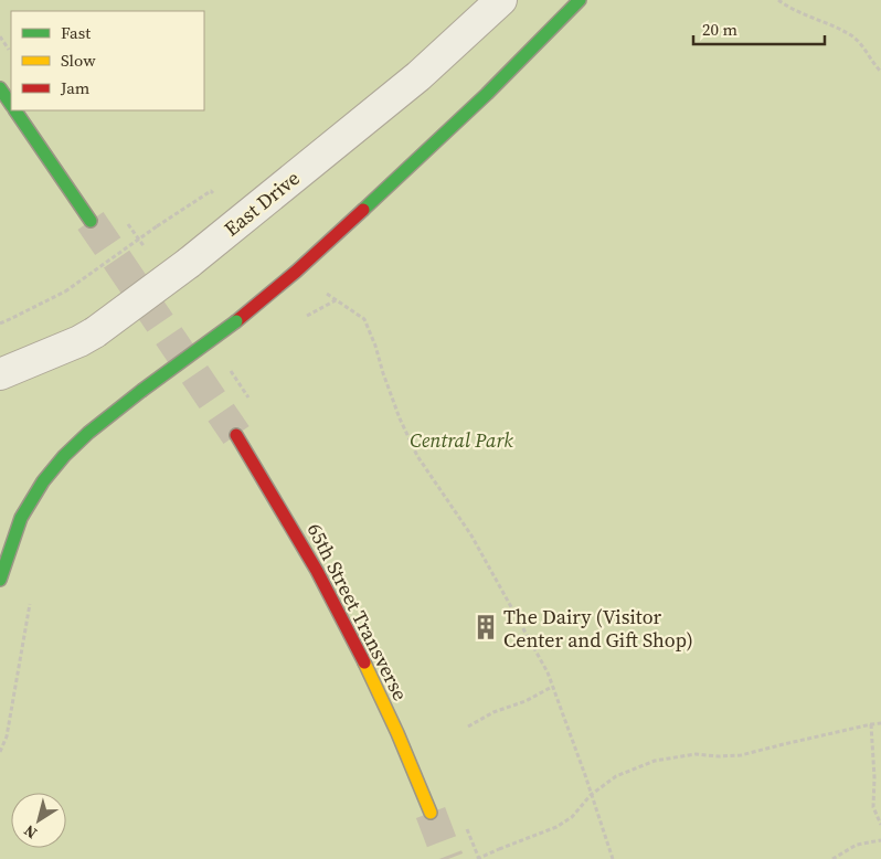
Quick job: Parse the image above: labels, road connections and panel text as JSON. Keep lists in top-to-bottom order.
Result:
{
  "streets": {
    "street": ["East Drive", "65th Street Transverse"]
  },
  "parks": ["Central Park"],
  "places": {
    "building": ["The Dairy (Visitor Center and Gift Shop)"]
  },
  "legend": ["Fast", "Slow", "Jam"],
  "scale_bar": "20 m",
  "north": "bottom left"
}
